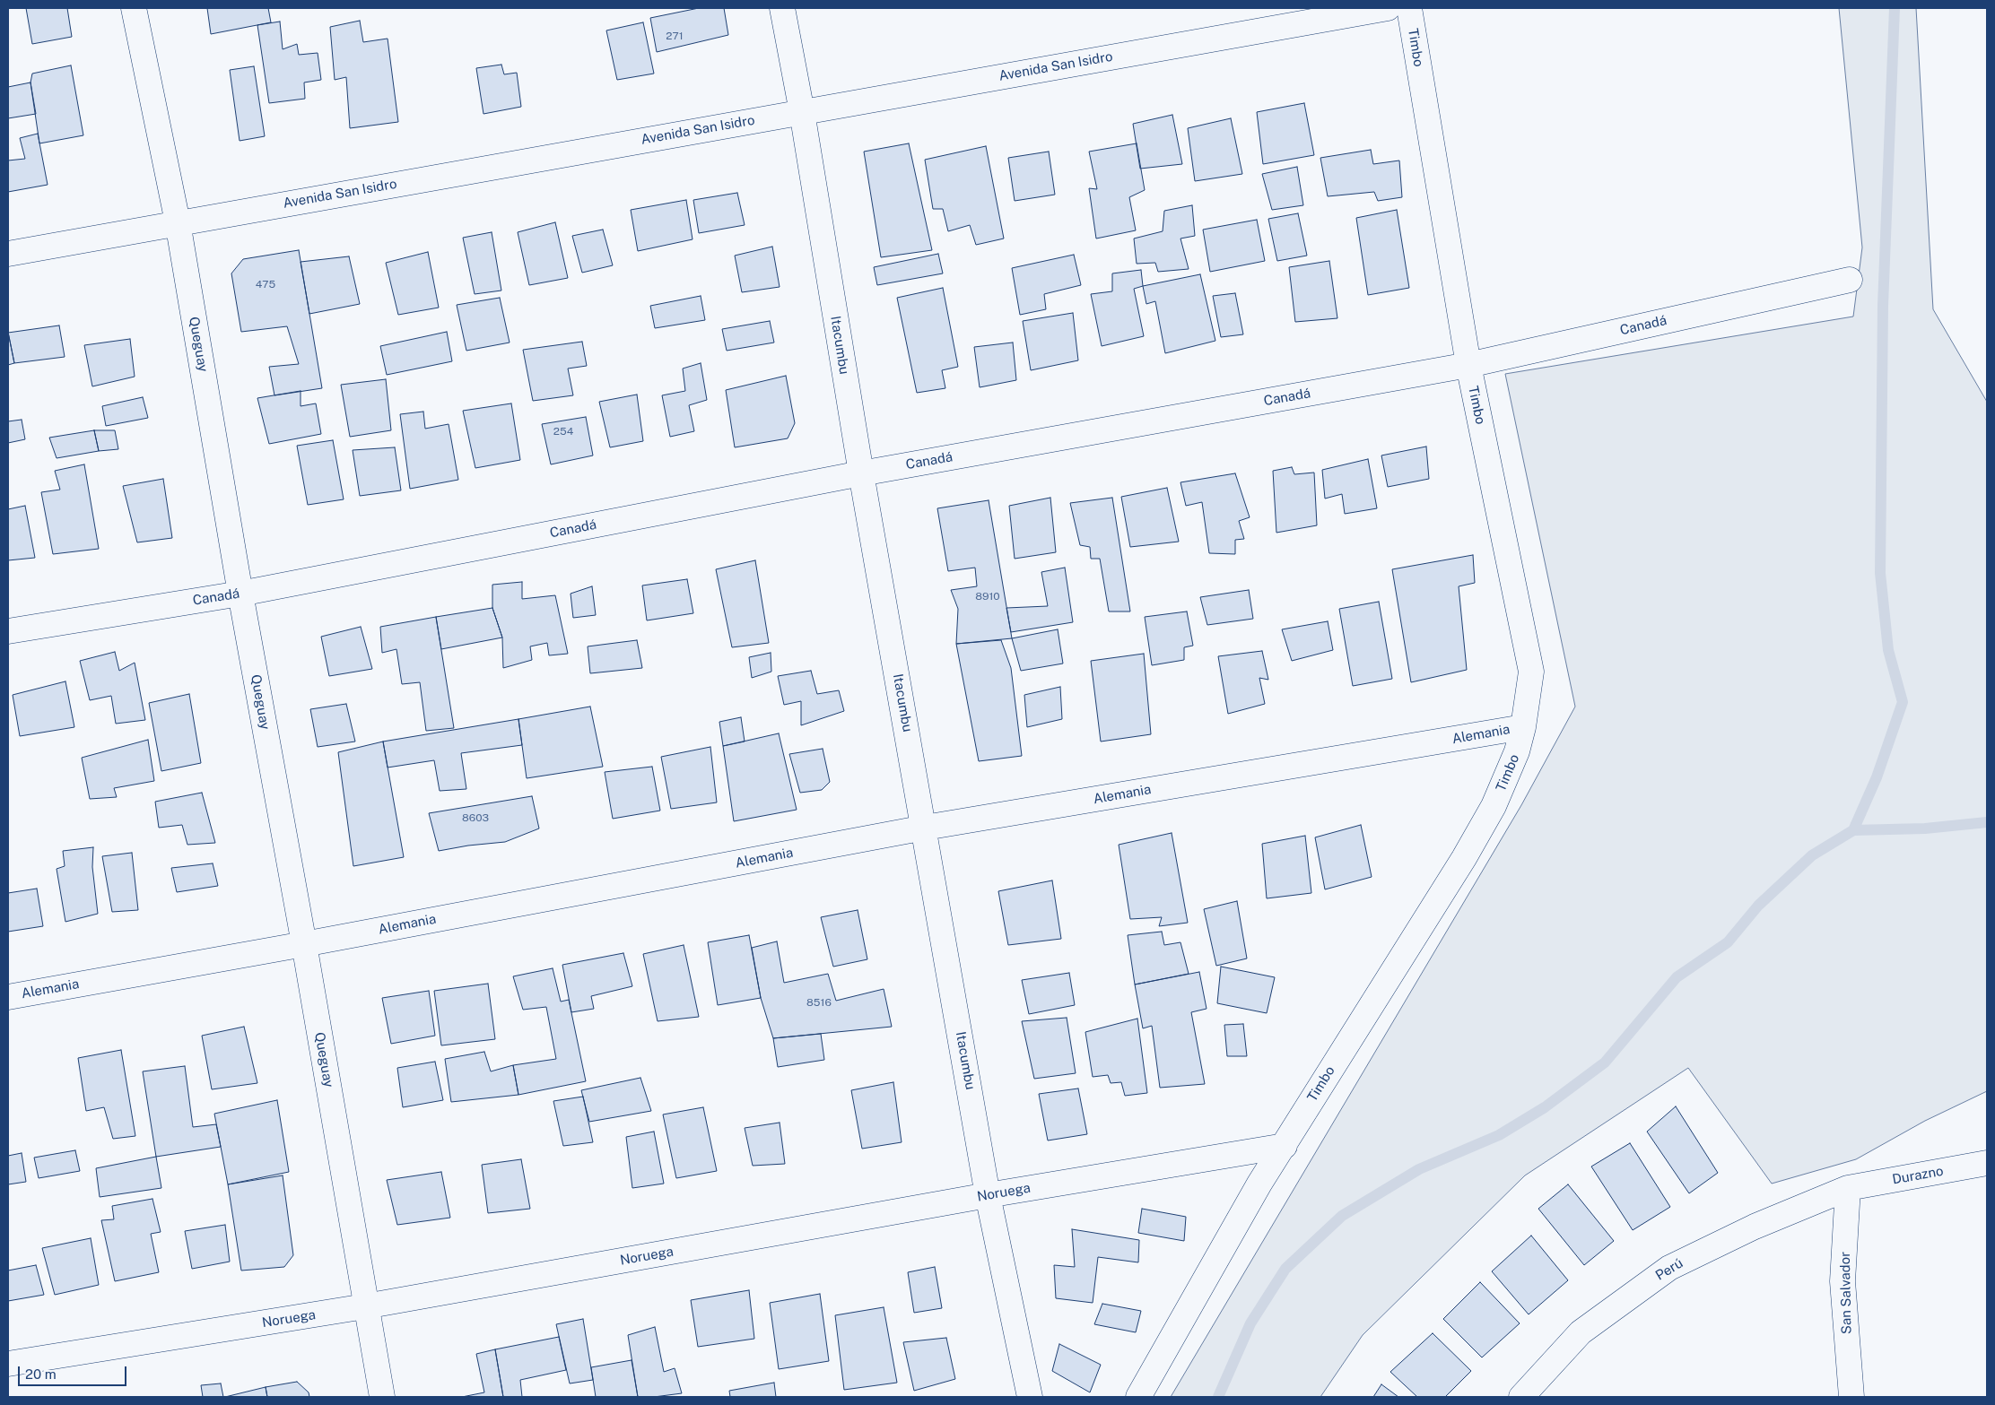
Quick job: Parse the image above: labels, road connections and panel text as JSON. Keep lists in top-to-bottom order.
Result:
{
  "streets": {
    "street": [
      "Timbo",
      "Avenida San Isidro",
      "Canadá",
      "Queguay",
      "Itacumbu",
      "Alemania",
      "Durazno",
      "Noruega",
      "Perú",
      "San Salvador"
    ]
  },
  "crossings": [
    ["Timbo", "Canadá"],
    ["Timbo", "Alemania"],
    ["Timbo", "Noruega"],
    ["Avenida San Isidro", "Queguay"],
    ["Avenida San Isidro", "Itacumbu"],
    ["Canadá", "Queguay"],
    ["Canadá", "Itacumbu"],
    ["Queguay", "Alemania"],
    ["Queguay", "Noruega"],
    ["Itacumbu", "Alemania"],
    ["Itacumbu", "Noruega"],
    ["Durazno", "Perú"],
    ["Durazno", "San Salvador"],
    ["Perú", "San Salvador"]
  ],
  "house_numbers": [
    "271",
    "475",
    "254",
    "8910",
    "8603",
    "8516"
  ],
  "scale_bar": "20 m"
}
